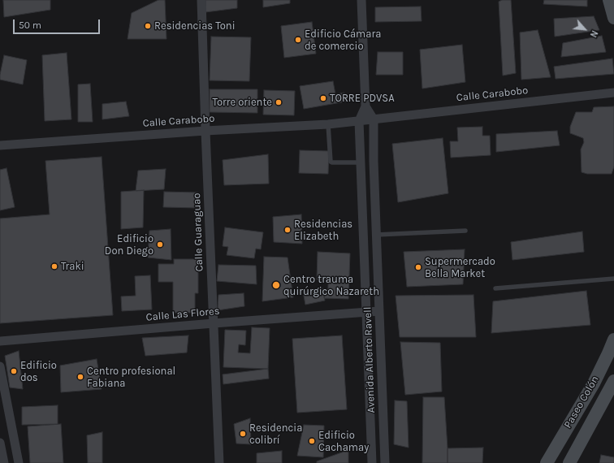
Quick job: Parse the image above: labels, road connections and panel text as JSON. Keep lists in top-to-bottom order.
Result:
{
  "streets": {
    "street": [
      "Calle Carabobo",
      "Calle Guaraguao",
      "Calle Las Flores",
      "Avenida Alberto Ravell",
      "Paseo Colón"
    ]
  },
  "crossings": [
    ["Calle Carabobo", "Calle Guaraguao"],
    ["Calle Carabobo", "Avenida Alberto Ravell"],
    ["Calle Guaraguao", "Calle Las Flores"],
    ["Calle Las Flores", "Avenida Alberto Ravell"]
  ],
  "places": [
    "Residencias Toni",
    "Edificio Cámara de comercio",
    "TORRE PDVSA",
    "Torre oriente",
    "Residencias Elizabeth",
    "Edificio Don Diego",
    "Traki",
    "Supermercado Bella Market",
    "Centro trauma quirúrgico Nazareth",
    "Edificio dos",
    "Centro profesional Fabiana",
    "Residencia colibrí",
    "Edificio Cachamay"
  ],
  "scale_bar": "50 m",
  "north": "bottom right"
}
